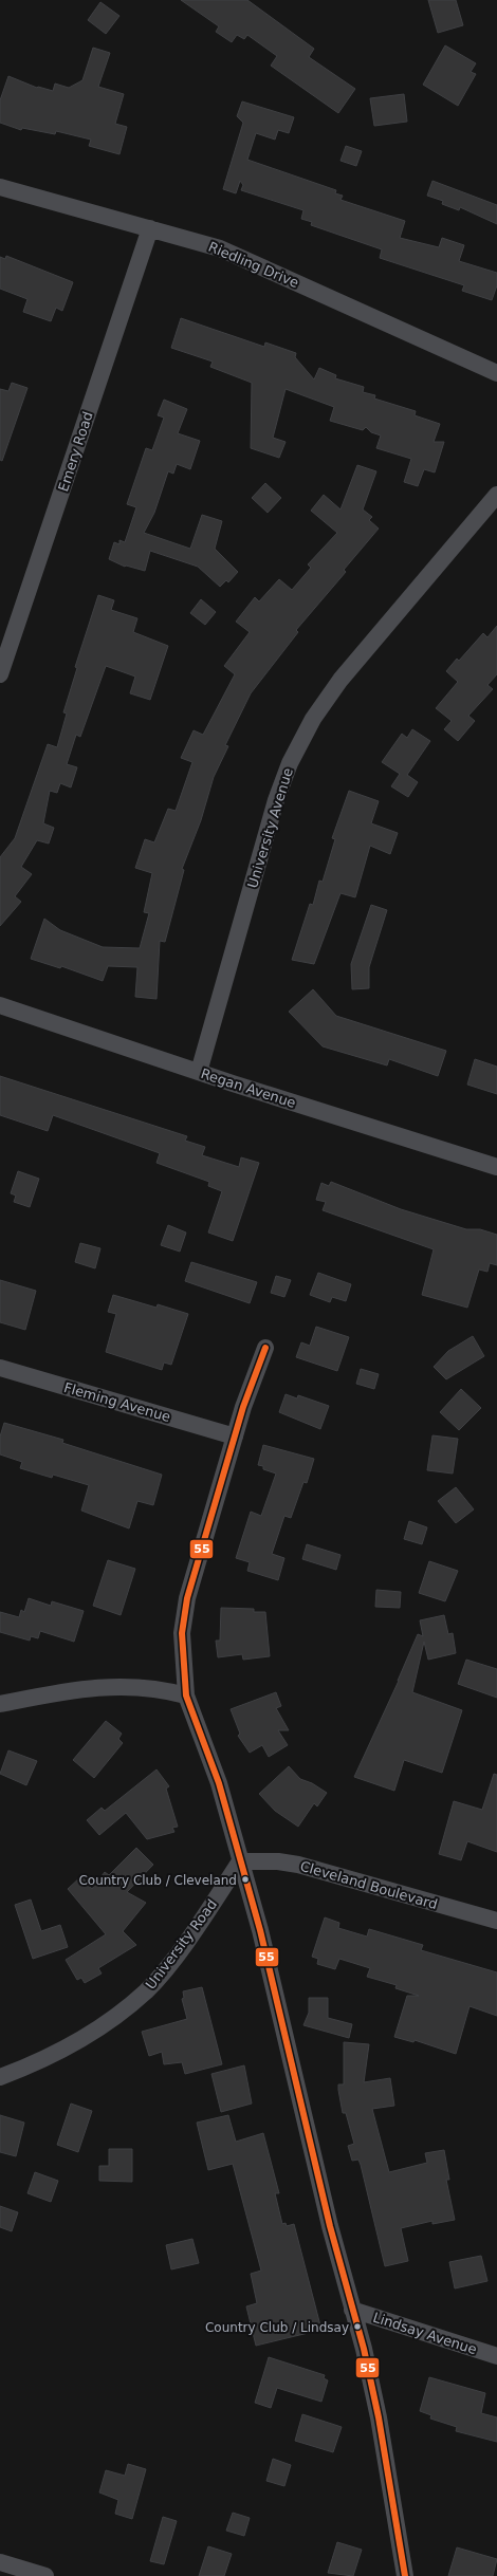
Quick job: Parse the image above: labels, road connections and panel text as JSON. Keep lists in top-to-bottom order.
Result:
{
  "streets": {
    "street": [
      "Riedling Drive",
      "Emery Road",
      "University Avenue",
      "Regan Avenue",
      "Fleming Avenue",
      "Cleveland Boulevard",
      "University Road",
      "Lindsay Avenue"
    ]
  },
  "crossings": [
    ["Riedling Drive", "Emery Road"],
    ["University Avenue", "Regan Avenue"],
    ["Cleveland Boulevard", "University Road"]
  ],
  "places": ["Country Club / Cleveland", "Country Club / Lindsay"],
  "lines": ["transit line 55"]
}
